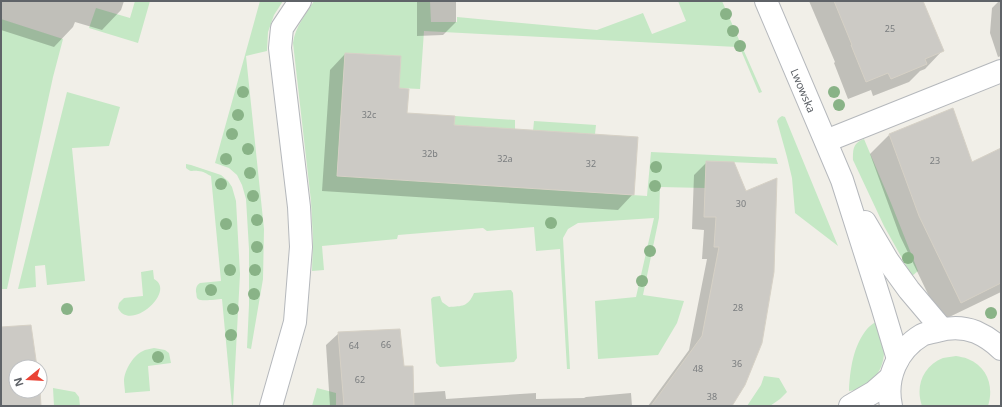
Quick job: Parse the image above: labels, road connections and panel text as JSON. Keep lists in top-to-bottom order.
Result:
{
  "streets": {
    "street": ["Lwowska"]
  },
  "house_numbers": [
    "25",
    "32c",
    "32b",
    "32a",
    "23",
    "32",
    "30",
    "28",
    "66",
    "64",
    "36",
    "48",
    "62",
    "38"
  ],
  "north": "left"
}
